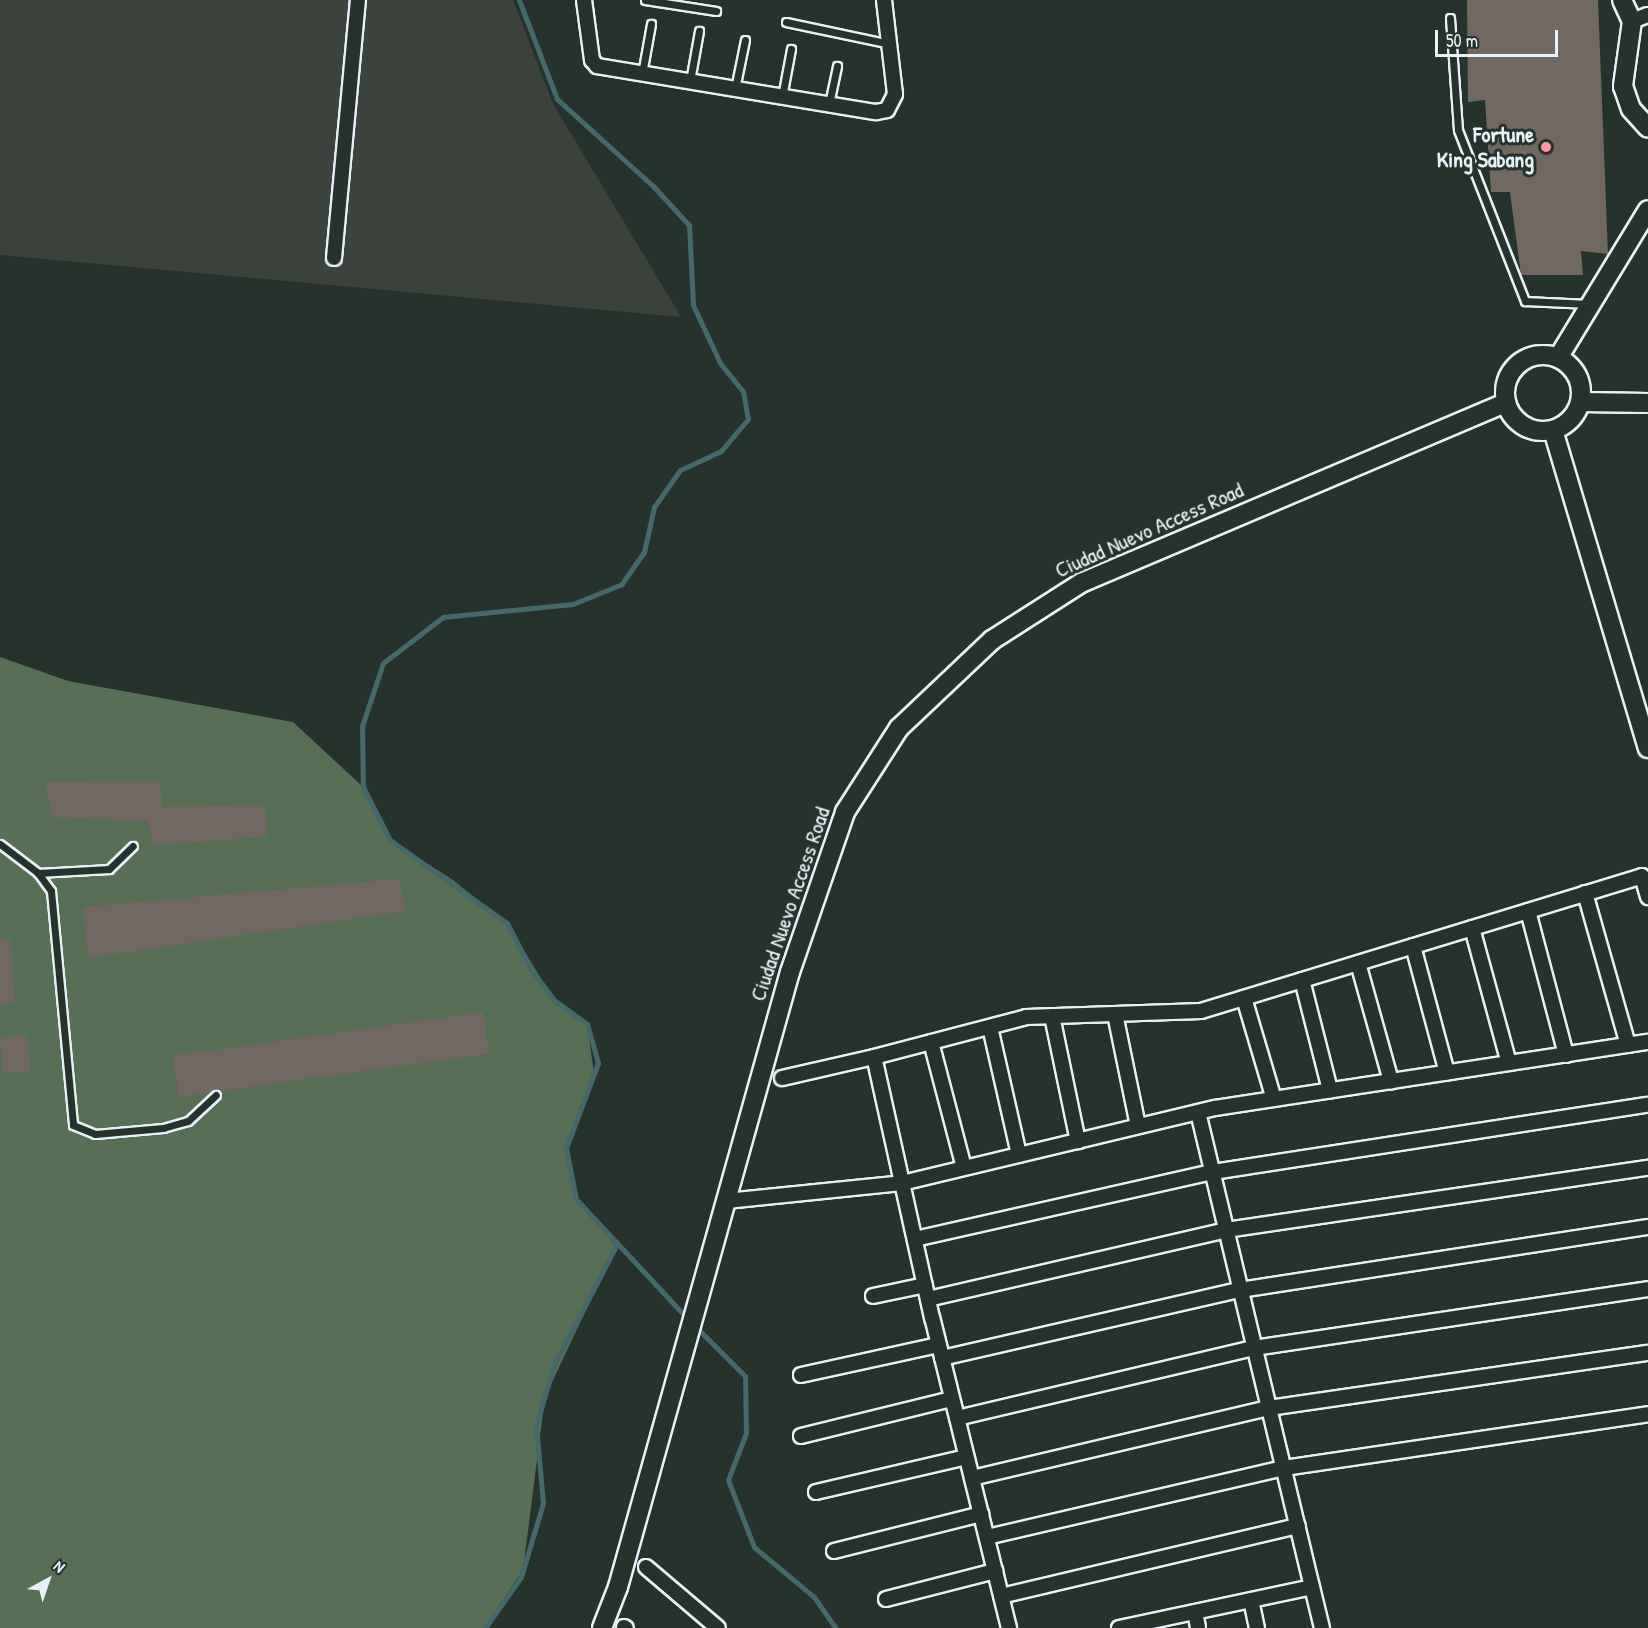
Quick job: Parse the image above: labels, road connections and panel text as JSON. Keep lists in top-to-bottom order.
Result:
{
  "streets": {
    "street": ["Ciudad Nuevo Access Road"]
  },
  "places": ["Fortune King Sabang"],
  "scale_bar": "50 m",
  "north": "top right"
}
